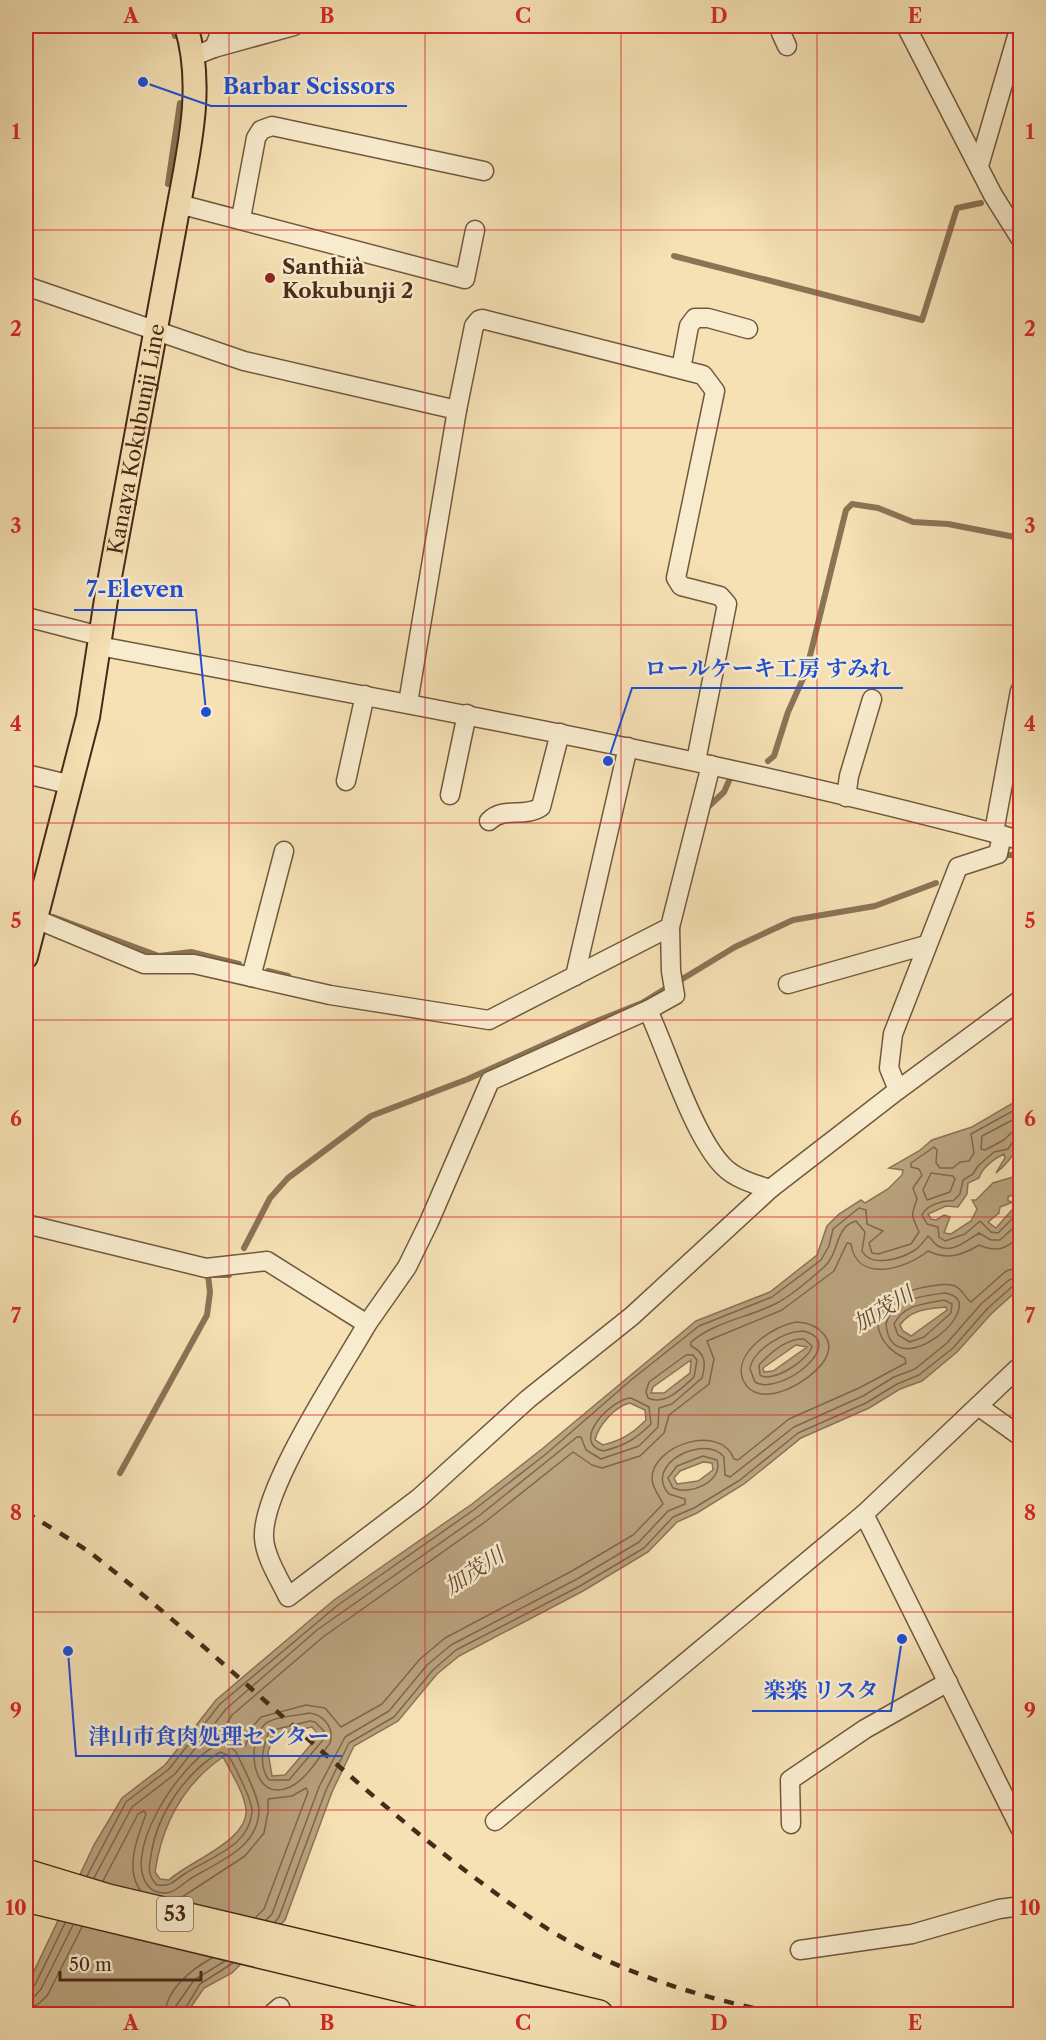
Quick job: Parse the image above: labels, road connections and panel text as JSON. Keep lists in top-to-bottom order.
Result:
{
  "streets": {
    "highway": ["53"],
    "main road": ["Kanaya Kokubunji Line"]
  },
  "water": ["加茂川"],
  "places": [
    "Barbar Scissors",
    "Santhià Kokubunji 2",
    "7-Eleven",
    "ロールケーキ工房 すみれ",
    "楽楽 リスタ",
    "津山市食肉処理センター"
  ],
  "scale_bar": "50 m",
  "grid": {
    "columns": [
      "A",
      "B",
      "C",
      "D",
      "E"
    ],
    "rows": [
      "1",
      "2",
      "3",
      "4",
      "5",
      "6",
      "7",
      "8",
      "9",
      "10"
    ]
  }
}
